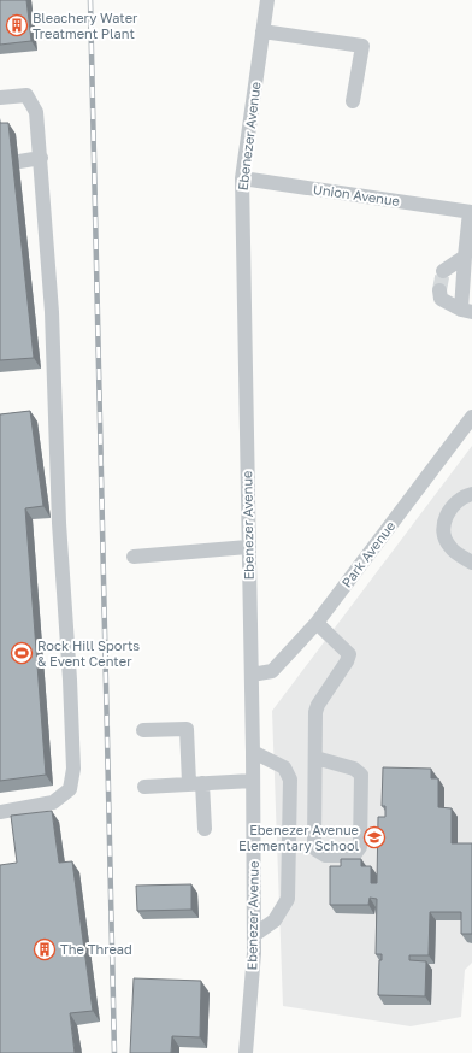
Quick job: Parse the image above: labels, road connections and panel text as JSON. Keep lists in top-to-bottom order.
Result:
{
  "streets": {
    "street": ["Ebenezer Avenue", "Union Avenue", "Park Avenue"]
  },
  "crossings": [
    ["Ebenezer Avenue", "Union Avenue"],
    ["Ebenezer Avenue", "Park Avenue"]
  ],
  "places": {
    "building": ["Bleachery Water Treatment Plant", "The Thread"],
    "sports": ["Rock Hill Sports & Event Center"],
    "school or university": ["Ebenezer Avenue Elementary School"]
  }
}
